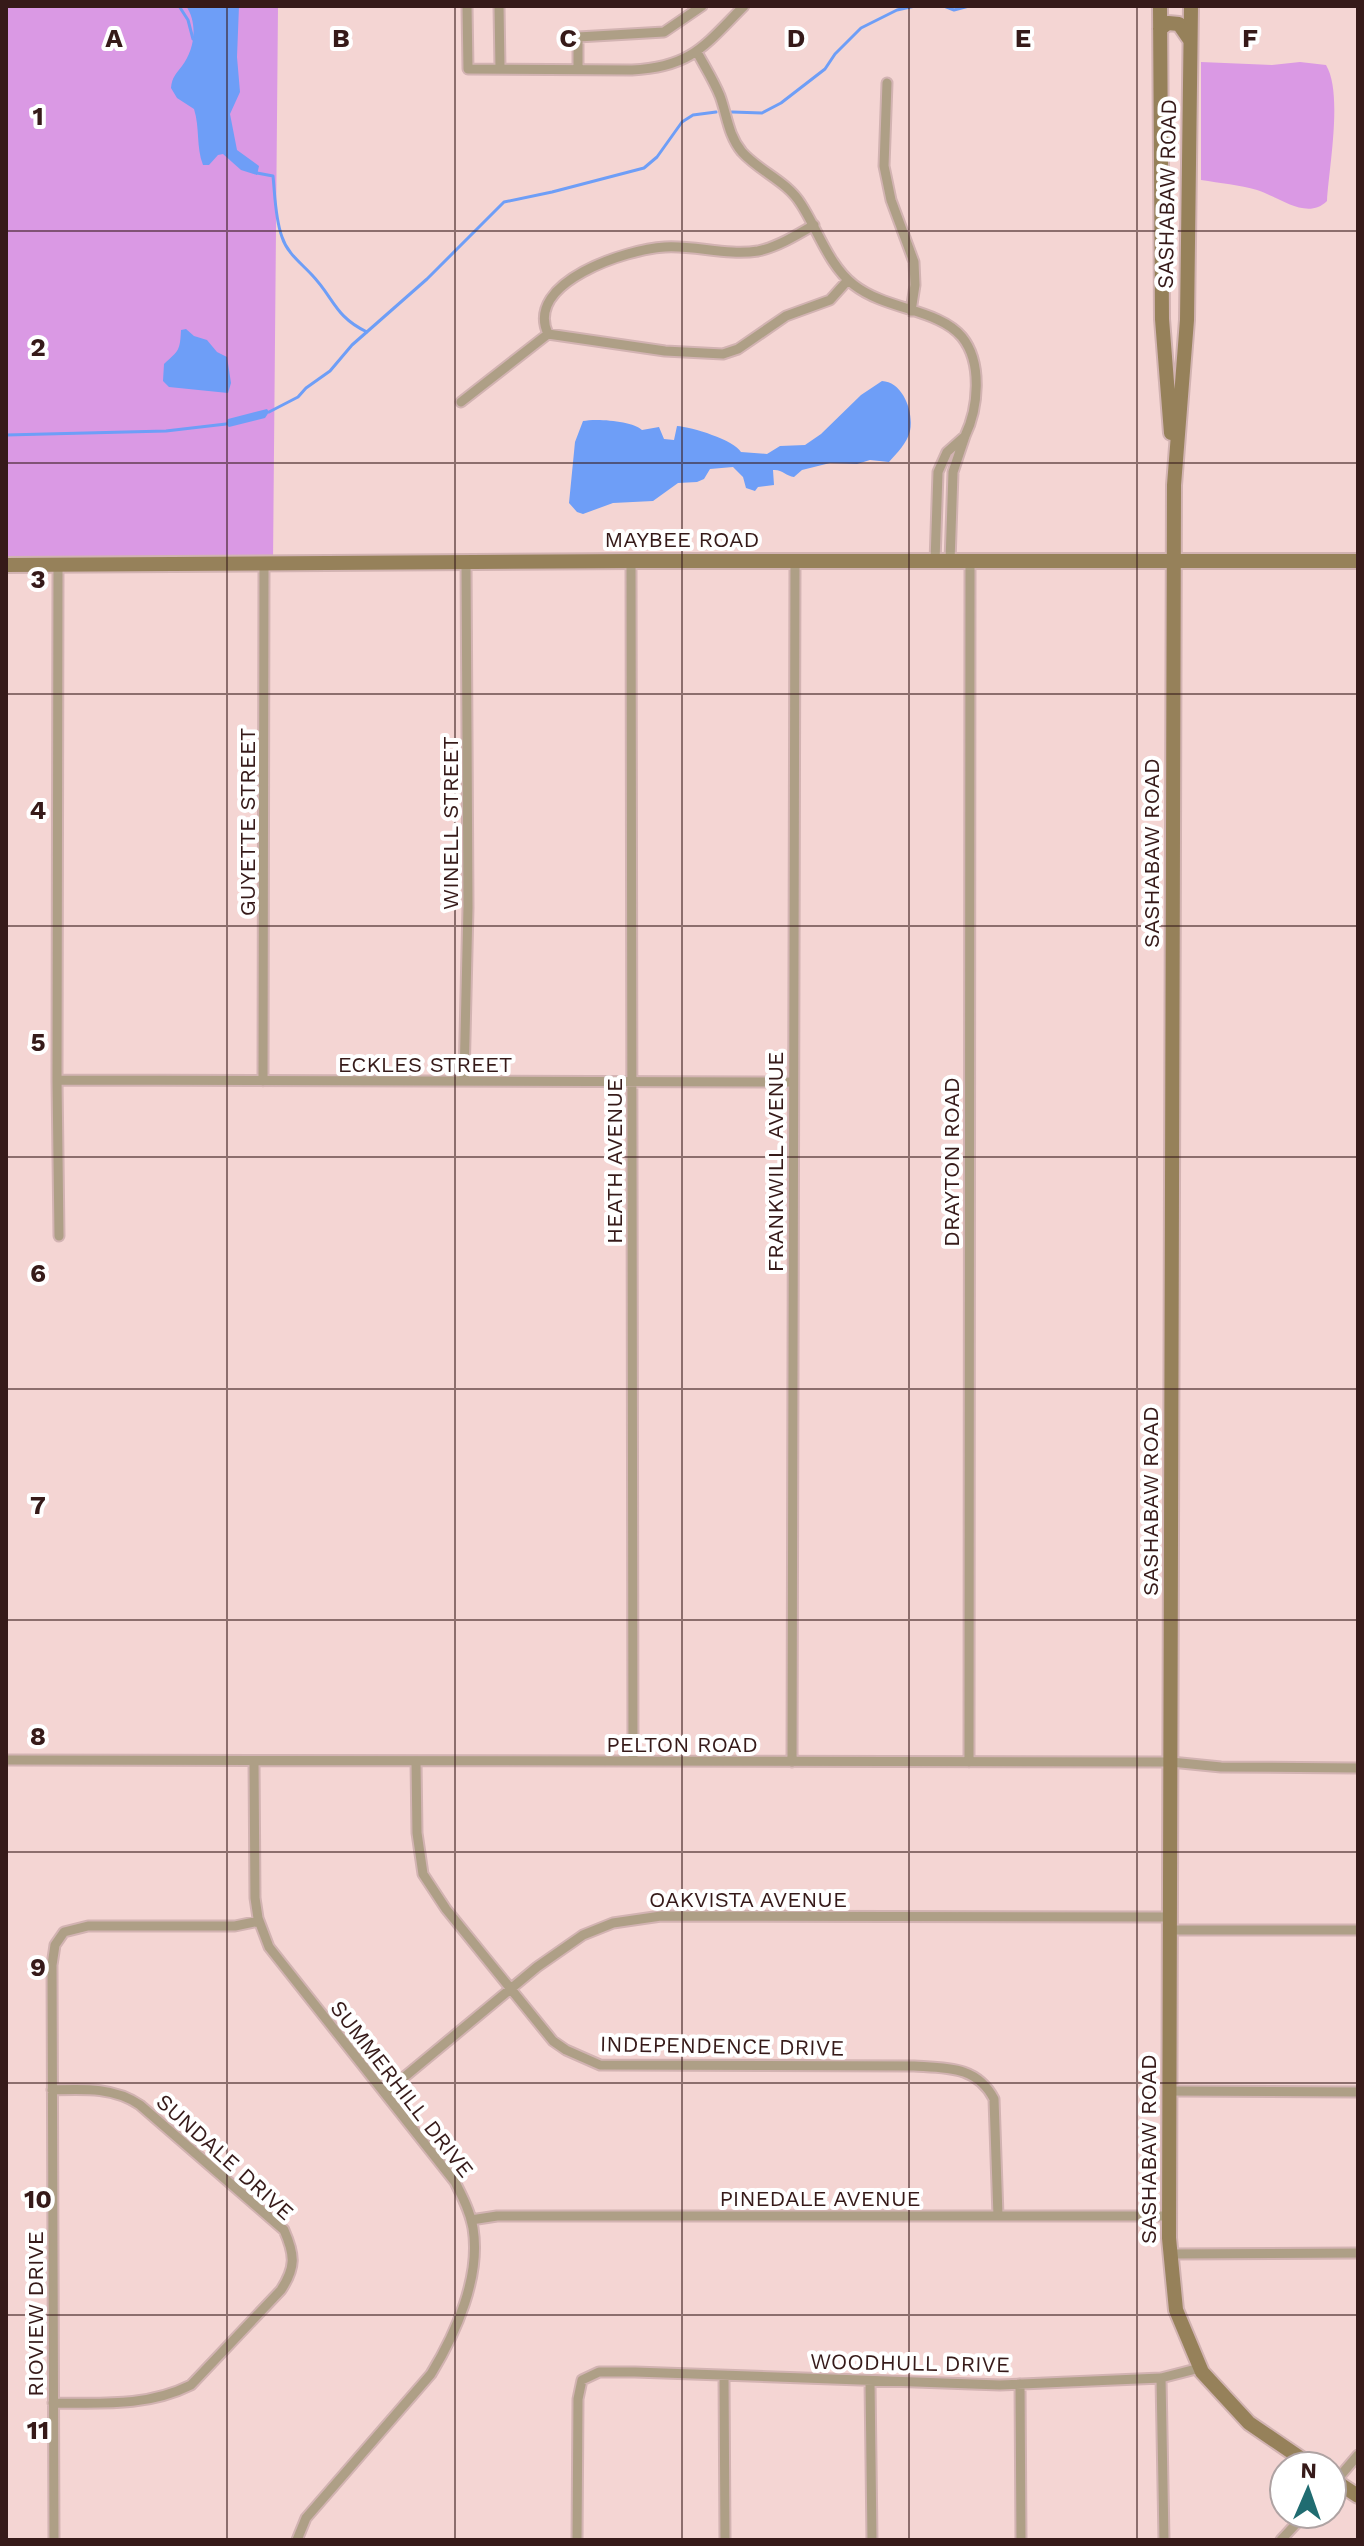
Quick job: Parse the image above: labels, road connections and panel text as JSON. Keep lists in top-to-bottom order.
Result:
{
  "streets": {
    "main road": ["SASHABAW ROAD", "MAYBEE ROAD"],
    "street": [
      "GUYETTE STREET",
      "WINELL STREET",
      "ECKLES STREET",
      "HEATH AVENUE",
      "FRANKWILL AVENUE",
      "DRAYTON ROAD",
      "PELTON ROAD",
      "OAKVISTA AVENUE",
      "INDEPENDENCE DRIVE",
      "SUMMERHILL DRIVE",
      "SUNDALE DRIVE",
      "PINEDALE AVENUE",
      "RIOVIEW DRIVE",
      "WOODHULL DRIVE"
    ]
  },
  "crossings": [
    ["SASHABAW ROAD", "MAYBEE ROAD"],
    ["SASHABAW ROAD", "PELTON ROAD"],
    ["SASHABAW ROAD", "OAKVISTA AVENUE"],
    ["SASHABAW ROAD", "PINEDALE AVENUE"],
    ["SASHABAW ROAD", "WOODHULL DRIVE"],
    ["MAYBEE ROAD", "GUYETTE STREET"],
    ["MAYBEE ROAD", "WINELL STREET"],
    ["MAYBEE ROAD", "HEATH AVENUE"],
    ["MAYBEE ROAD", "FRANKWILL AVENUE"],
    ["MAYBEE ROAD", "DRAYTON ROAD"],
    ["GUYETTE STREET", "ECKLES STREET"],
    ["WINELL STREET", "ECKLES STREET"],
    ["ECKLES STREET", "HEATH AVENUE"],
    ["ECKLES STREET", "FRANKWILL AVENUE"],
    ["HEATH AVENUE", "PELTON ROAD"],
    ["FRANKWILL AVENUE", "PELTON ROAD"],
    ["DRAYTON ROAD", "PELTON ROAD"],
    ["PELTON ROAD", "INDEPENDENCE DRIVE"],
    ["PELTON ROAD", "SUMMERHILL DRIVE"],
    ["OAKVISTA AVENUE", "INDEPENDENCE DRIVE"],
    ["OAKVISTA AVENUE", "SUMMERHILL DRIVE"],
    ["INDEPENDENCE DRIVE", "PINEDALE AVENUE"],
    ["SUMMERHILL DRIVE", "PINEDALE AVENUE"],
    ["SUMMERHILL DRIVE", "RIOVIEW DRIVE"],
    ["SUNDALE DRIVE", "RIOVIEW DRIVE"]
  ],
  "north": "top",
  "grid": {
    "columns": [
      "A",
      "B",
      "C",
      "D",
      "E",
      "F"
    ],
    "rows": [
      "1",
      "2",
      "3",
      "4",
      "5",
      "6",
      "7",
      "8",
      "9",
      "10",
      "11"
    ]
  }
}
